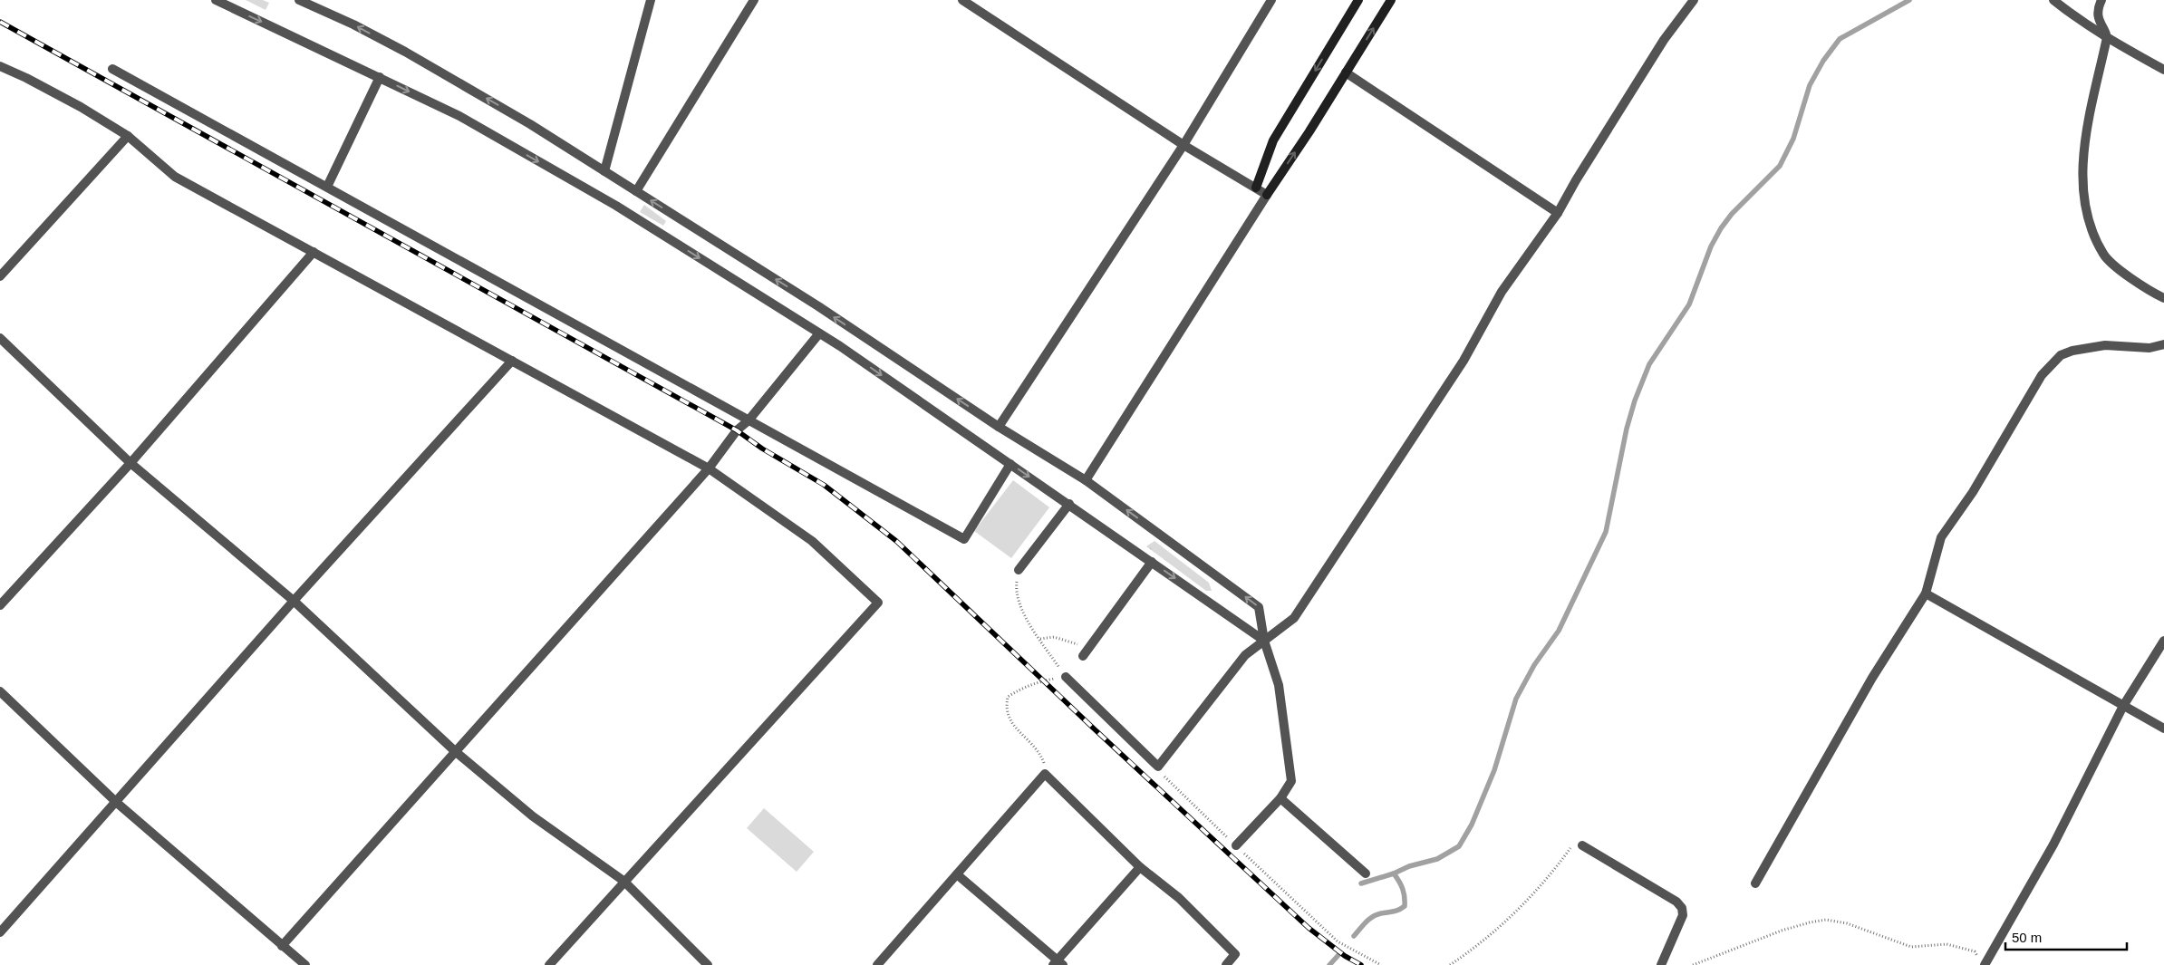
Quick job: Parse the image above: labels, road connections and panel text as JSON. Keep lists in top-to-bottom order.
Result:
{
  "scale_bar": "50 m"
}
